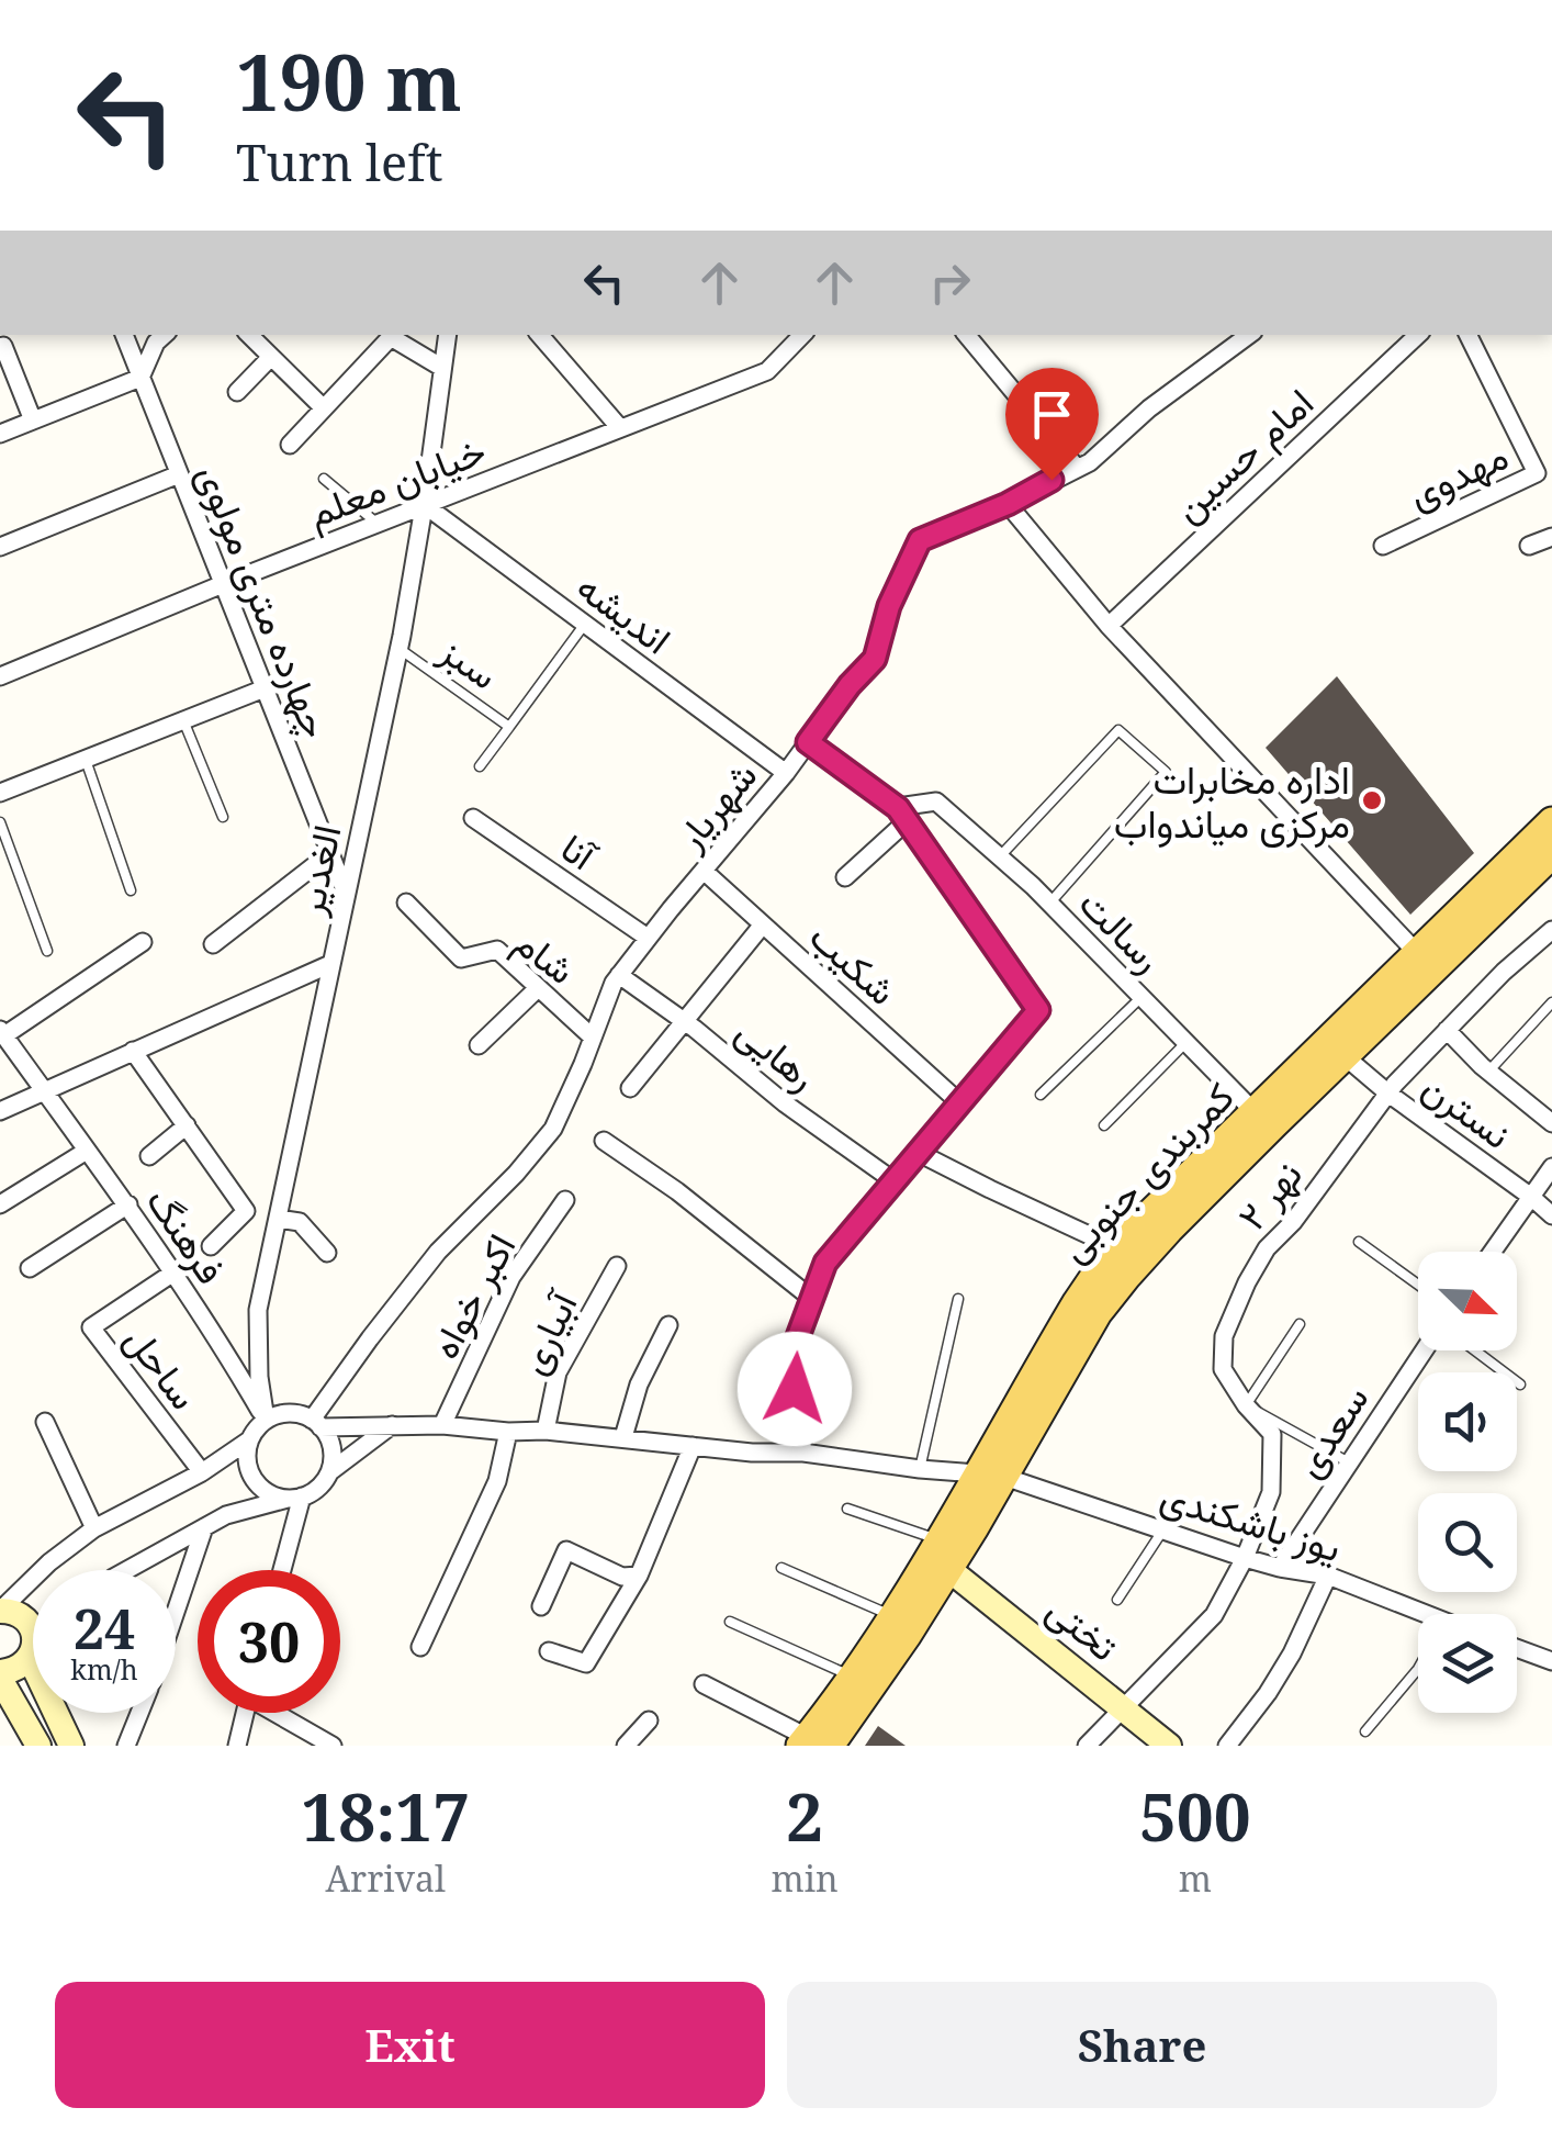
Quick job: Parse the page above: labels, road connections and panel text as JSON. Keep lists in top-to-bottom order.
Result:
{
  "streets": {
    "main road": ["کمربندی جنوبی", "تختی"],
    "street": [
      "امام حسین",
      "مهدوی",
      "خیابان معلم",
      "چهارده متری مولوی",
      "اندیشه",
      "شهریار",
      "آنا",
      "الغدیر",
      "رسالت",
      "شام",
      "شکیب",
      "رهایی",
      "نسترن",
      "نهر ۲",
      "فرهنگ",
      "اکبر خواه",
      "آبیاری",
      "ساحل",
      "سعدی",
      "یوز باشکندی"
    ],
    "lane": ["سبز"]
  },
  "crossings": [
    ["خیابان معلم", "چهارده متری مولوی"],
    ["خیابان معلم", "اندیشه"],
    ["خیابان معلم", "الغدیر"],
    ["چهارده متری مولوی", "الغدیر"],
    ["اندیشه", "سبز"],
    ["اندیشه", "شهریار"],
    ["اندیشه", "الغدیر"],
    ["سبز", "الغدیر"],
    ["شهریار", "آنا"],
    ["شهریار", "الغدیر"],
    ["شهریار", "شام"],
    ["شهریار", "شکیب"],
    ["شهریار", "رهایی"],
    ["شهریار", "فرهنگ"],
    ["شهریار", "یوز باشکندی"],
    ["الغدیر", "فرهنگ"],
    ["الغدیر", "یوز باشکندی"],
    ["رسالت", "کمربندی جنوبی"],
    ["نسترن", "کمربندی جنوبی"],
    ["نسترن", "نهر ۲"],
    ["کمربندی جنوبی", "یوز باشکندی"],
    ["کمربندی جنوبی", "تختی"],
    ["نهر ۲", "یوز باشکندی"],
    ["نهر ۲", "تختی"],
    ["فرهنگ", "ساحل"],
    ["فرهنگ", "یوز باشکندی"],
    ["اکبر خواه", "یوز باشکندی"],
    ["آبیاری", "یوز باشکندی"],
    ["سعدی", "یوز باشکندی"]
  ],
  "places": ["اداره مخابرات مرکزی میاندواب"],
  "north": "bottom right",
  "page": {
    "turn": ["190 m", "Turn left"],
    "speed": "24 km/h",
    "limit": "30",
    "eta": [
      "18:17",
      "Arrival",
      "2",
      "min",
      "500",
      "m"
    ],
    "buttons": ["Exit", "Share"]
  }
}
